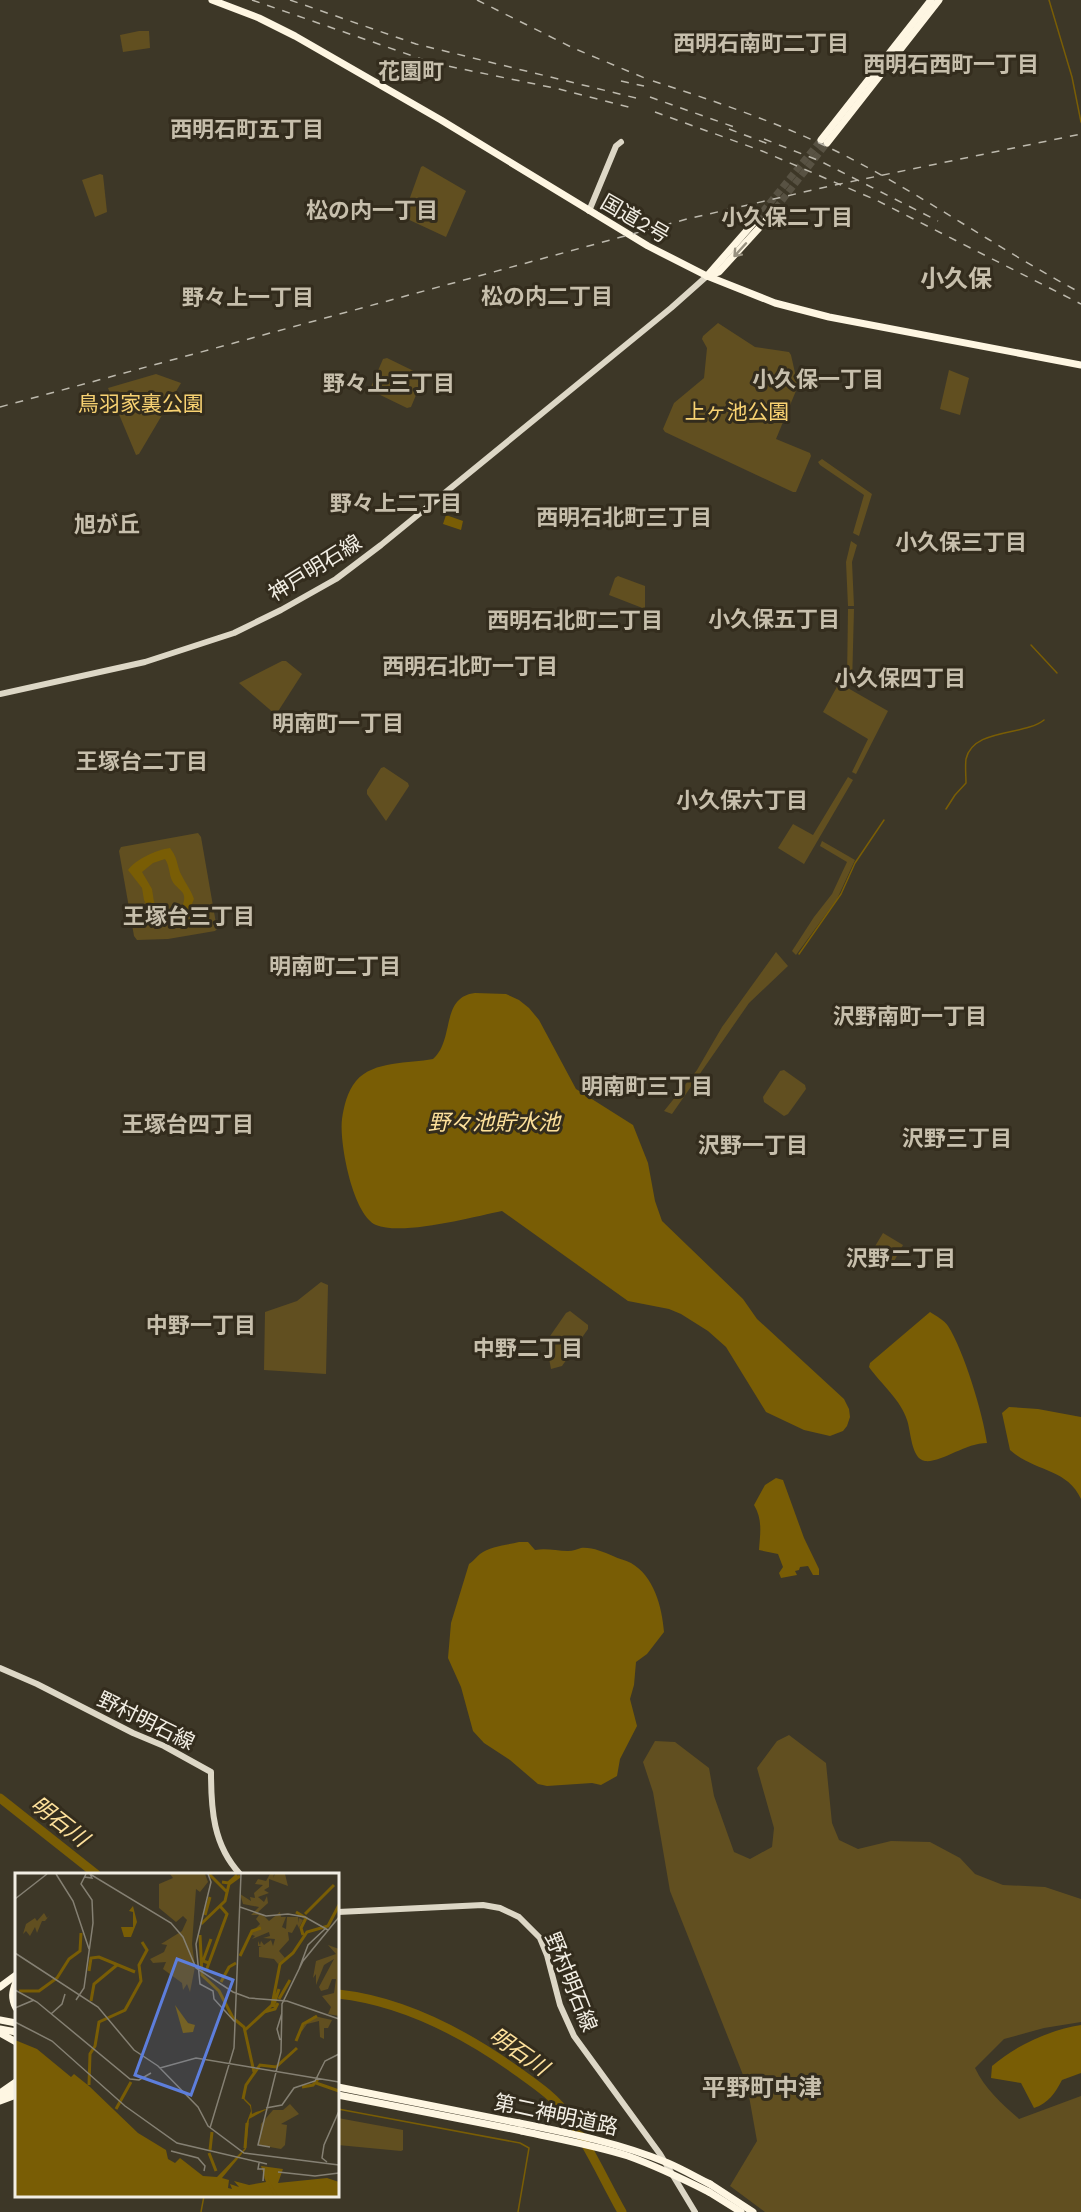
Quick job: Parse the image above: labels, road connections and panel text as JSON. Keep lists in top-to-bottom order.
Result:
{
  "streets": {
    "highway": ["国道2号", "第二神明道路"],
    "main road": ["神戸明石線", "野村明石線"]
  },
  "crossings": [
    ["国道2号", "神戸明石線"]
  ],
  "districts": [
    "西明石南町二丁目",
    "西明石西町一丁目",
    "花園町",
    "西明石町五丁目",
    "松の内一丁目",
    "小久保二丁目",
    "小久保",
    "松の内二丁目",
    "野々上一丁目",
    "小久保一丁目",
    "野々上三丁目",
    "野々上二丁目",
    "西明石北町三丁目",
    "旭が丘",
    "小久保三丁目",
    "小久保五丁目",
    "西明石北町二丁目",
    "西明石北町一丁目",
    "小久保四丁目",
    "明南町一丁目",
    "王塚台二丁目",
    "小久保六丁目",
    "王塚台三丁目",
    "明南町二丁目",
    "沢野南町一丁目",
    "明南町三丁目",
    "王塚台四丁目",
    "沢野三丁目",
    "沢野一丁目",
    "沢野二丁目",
    "中野一丁目",
    "中野二丁目",
    "平野町中津"
  ],
  "water": ["野々池貯水池", "明石川"],
  "parks": ["鳥羽家裏公園", "上ヶ池公園"]
}
